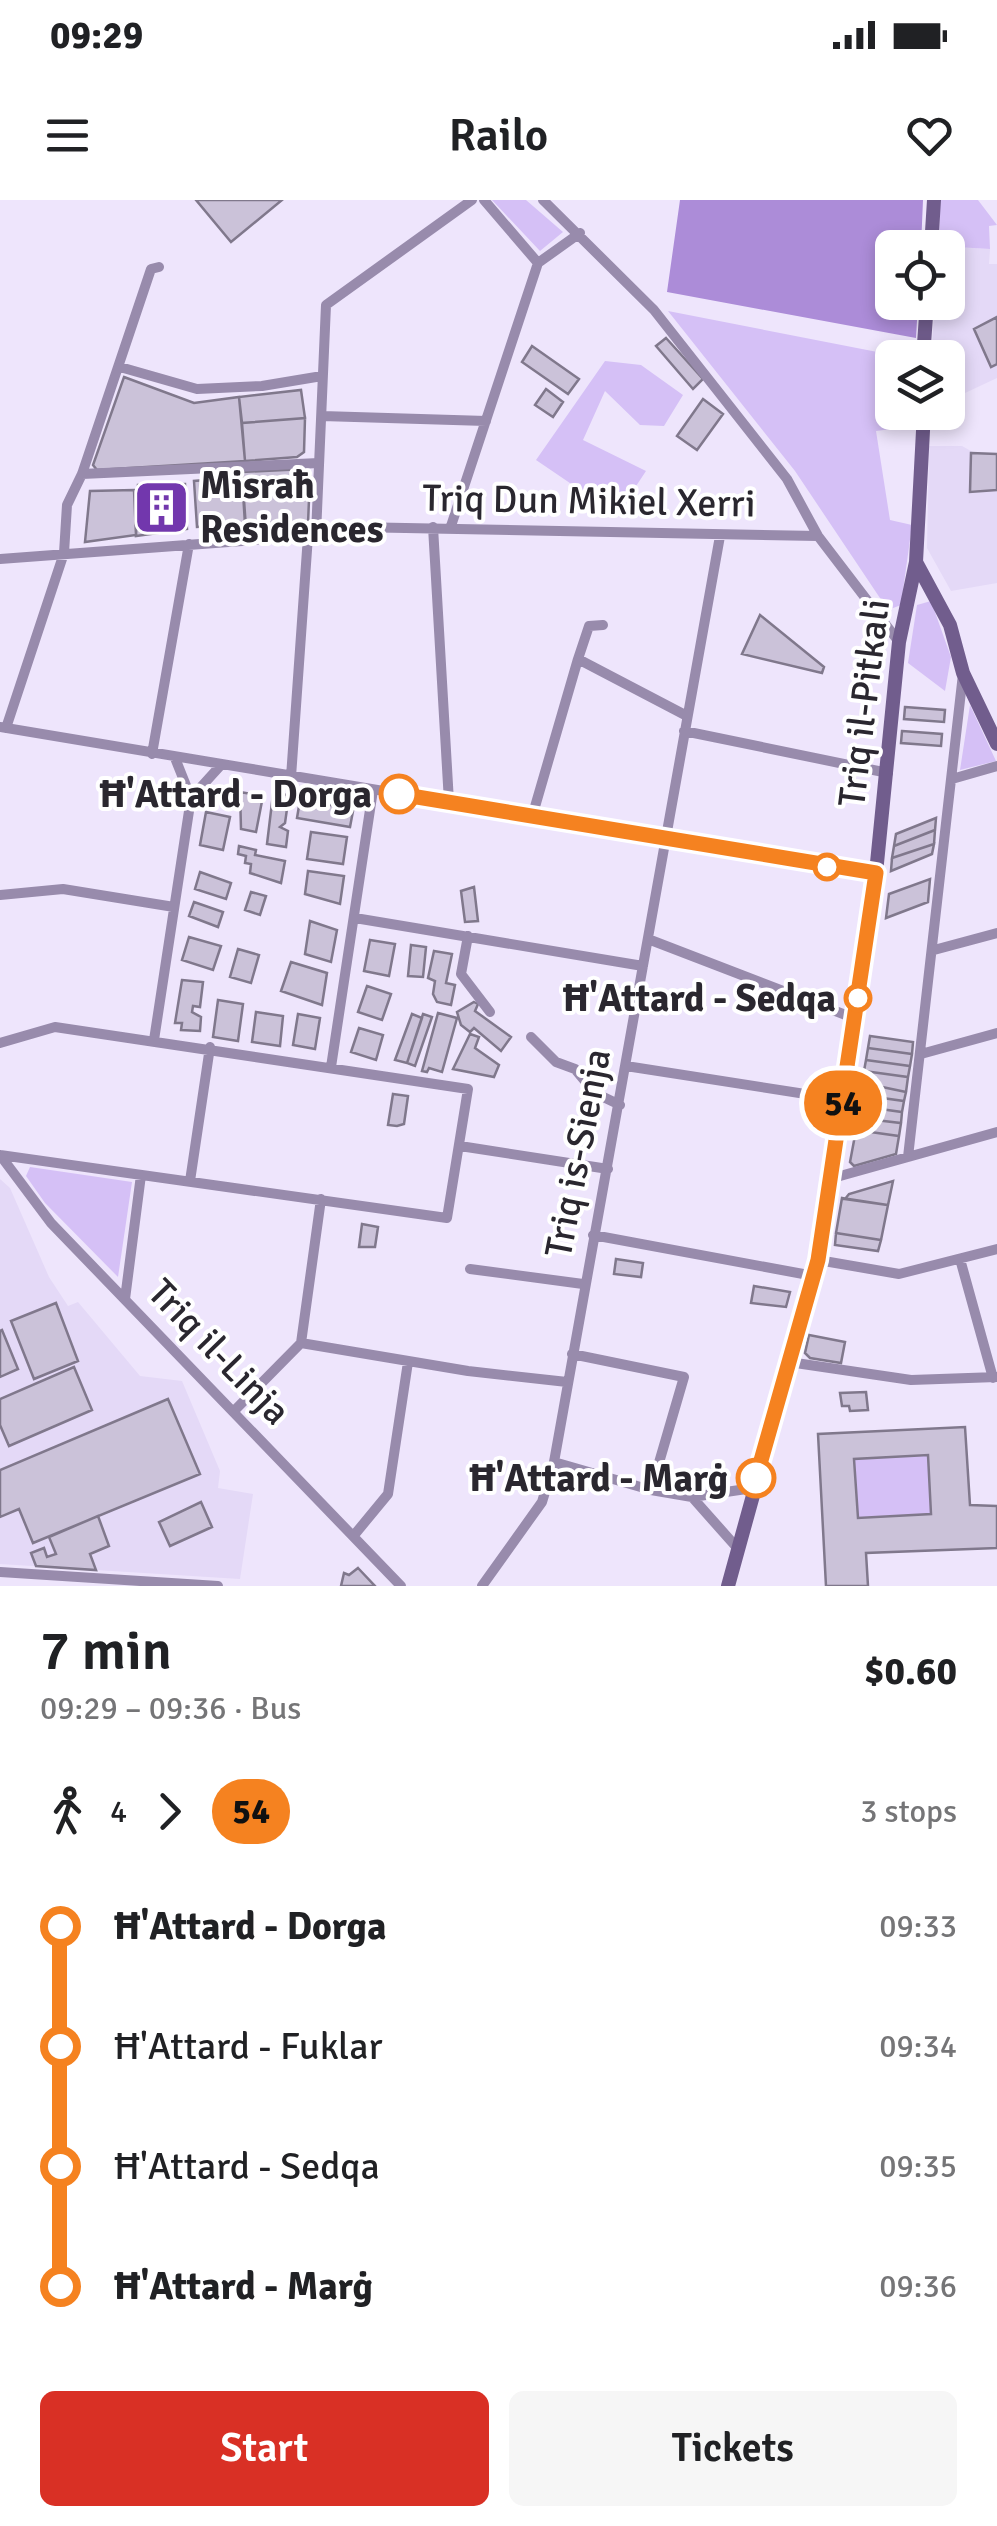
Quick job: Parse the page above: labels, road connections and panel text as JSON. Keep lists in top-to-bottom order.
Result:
{
  "streets": {
    "street": [
      "Triq Dun Mikiel Xerri",
      "Triq il-Pitkali",
      "Triq is-Sienja",
      "Triq il-Linja"
    ]
  },
  "crossings": [
    ["Triq Dun Mikiel Xerri", "Triq is-Sienja"]
  ],
  "places": {
    "building": ["Misraħ Residences"],
    "other": ["Ħ'Attard - Dorga", "Ħ'Attard - Sedqa", "Ħ'Attard - Marġ"]
  },
  "lines": ["bus line 54"],
  "page": {
    "status": "09:29",
    "header": "Railo",
    "on_map": "54",
    "heading": ["7 min", "09:29 – 09:36 · Bus", "$0.60"],
    "legs": ["4", "54", "3 stops"],
    "list": [
      {
        "name": "Ħ'Attard - Dorga",
        "value": "09:33"
      },
      {
        "name": "Ħ'Attard - Fuklar",
        "value": "09:34"
      },
      {
        "name": "Ħ'Attard - Sedqa",
        "value": "09:35"
      },
      {
        "name": "Ħ'Attard - Marġ",
        "value": "09:36"
      }
    ],
    "buttons": ["Start", "Tickets"]
  }
}
